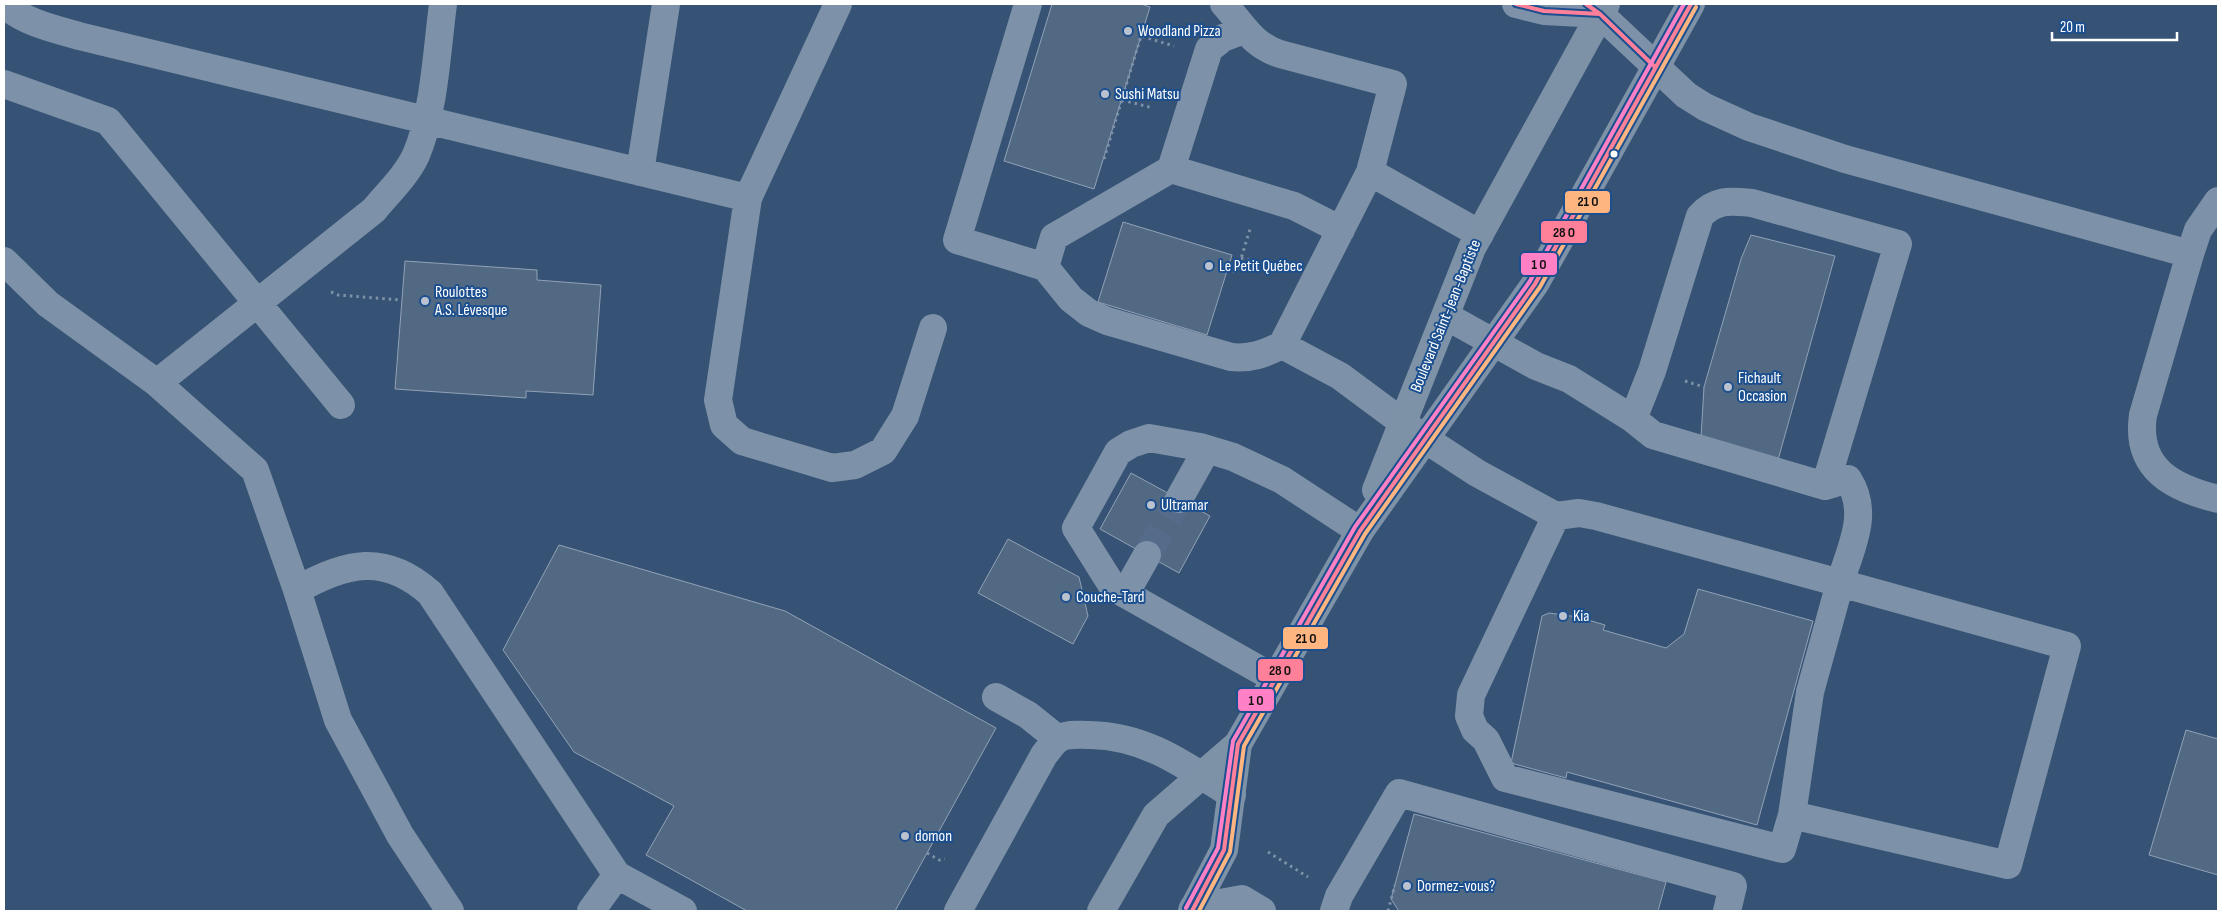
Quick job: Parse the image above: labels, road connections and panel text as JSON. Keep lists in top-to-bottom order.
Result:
{
  "streets": {
    "highway": ["Boulevard Saint-Jean-Baptiste"]
  },
  "places": [
    "Woodland Pizza",
    "Sushi Matsu",
    "Le Petit Québec",
    "Roulottes A.S. Lévesque",
    "Fichault Occasion",
    "Ultramar",
    "Couche-Tard",
    "Kia",
    "domon",
    "Dormez-vous?"
  ],
  "scale_bar": "20 m"
}
